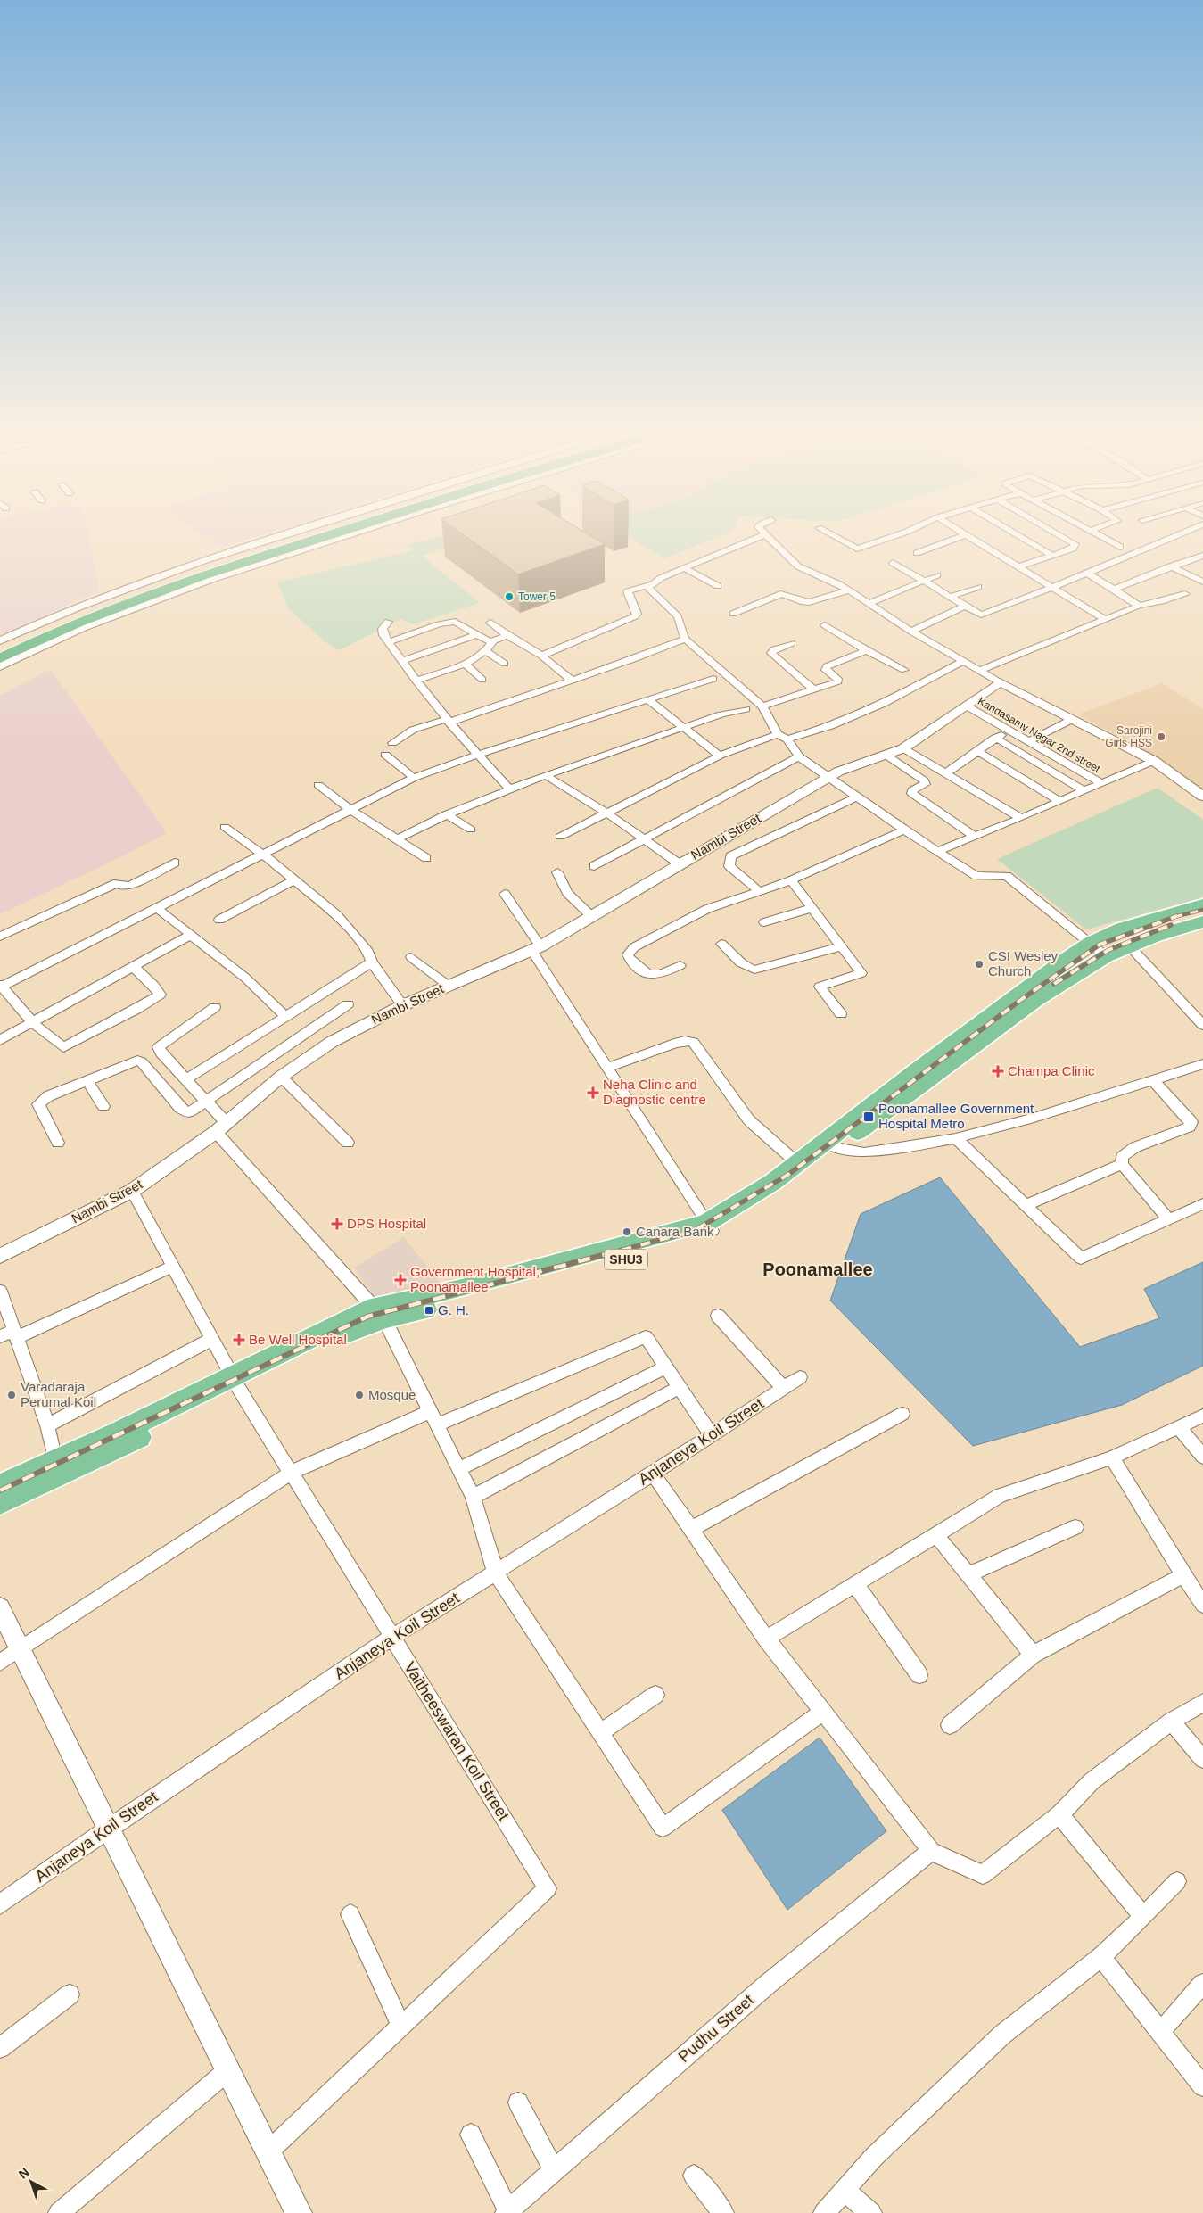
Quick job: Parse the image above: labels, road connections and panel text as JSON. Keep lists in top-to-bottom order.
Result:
{
  "streets": {
    "main road": ["SHU3"],
    "street": [
      "Kandasamy Nagar 2nd street",
      "Nambi Street",
      "Anjaneya Koil Street",
      "Vaitheeswaran Koil Street",
      "Pudhu Street"
    ]
  },
  "crossings": [
    ["Kandasamy Nagar 2nd street", "Nambi Street"],
    ["Nambi Street", "Vaitheeswaran Koil Street"],
    ["SHU3", "Vaitheeswaran Koil Street"],
    ["Anjaneya Koil Street", "Vaitheeswaran Koil Street"]
  ],
  "districts": ["Poonamallee"],
  "places": {
    "other": [
      "Tower 5",
      "Sarojini Girls HSS",
      "CSI Wesley Church",
      "Canara Bank",
      "Varadaraja Perumal Koil",
      "Mosque"
    ],
    "health": [
      "Champa Clinic",
      "Neha Clinic and Diagnostic centre",
      "DPS Hospital",
      "Government Hospital, Poonamallee",
      "Be Well Hospital"
    ],
    "transit": ["Poonamallee Government Hospital Metro", "G. H."]
  },
  "north": "top left"
}
